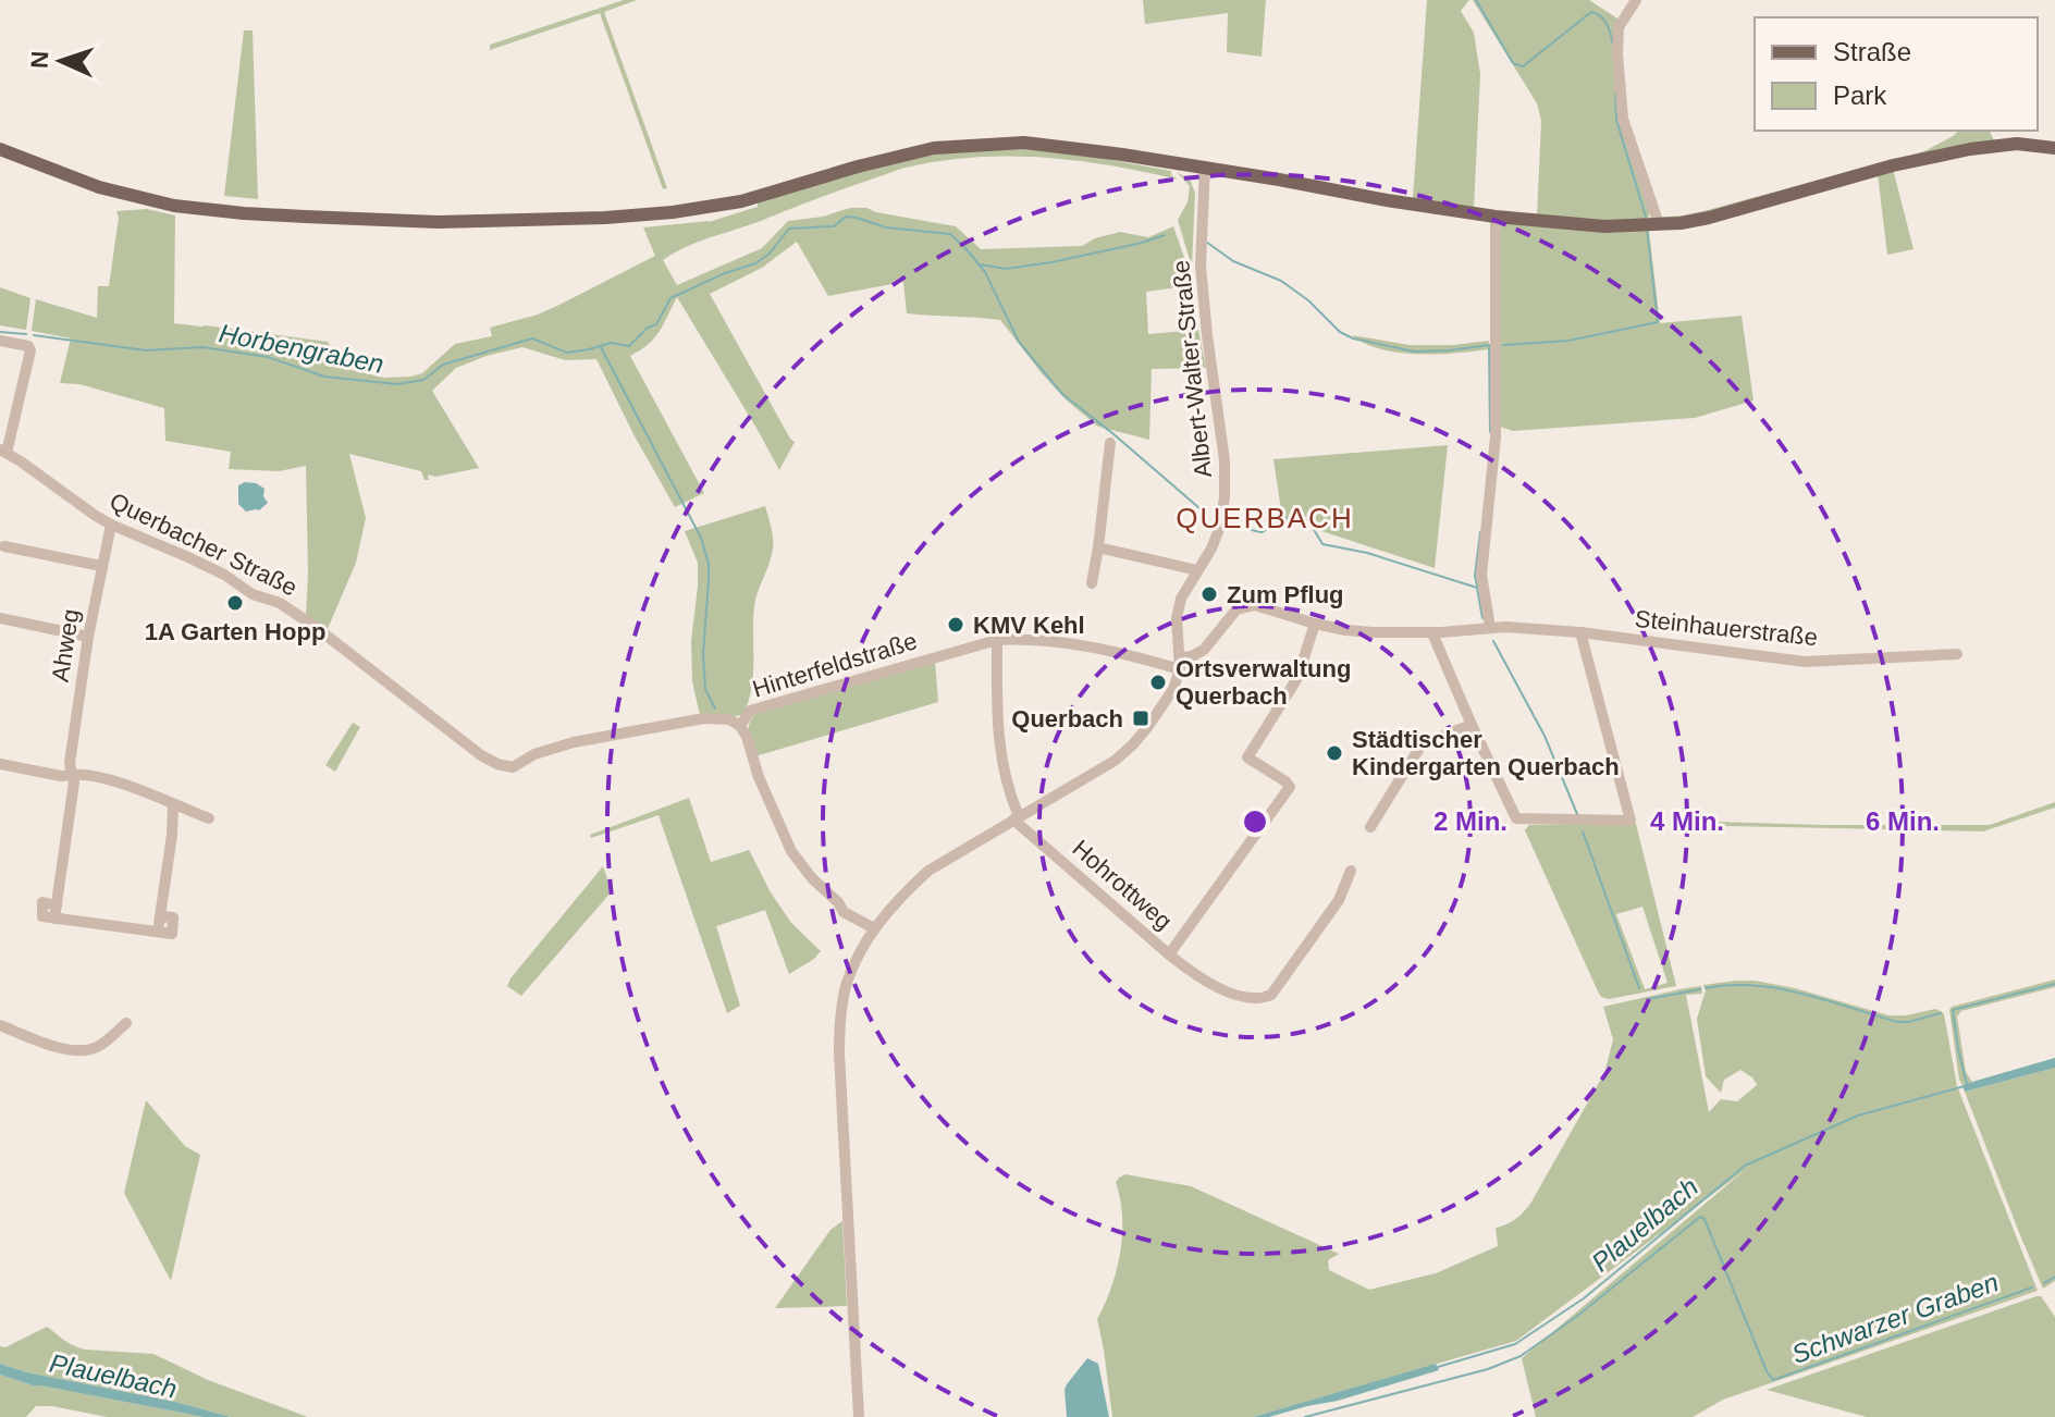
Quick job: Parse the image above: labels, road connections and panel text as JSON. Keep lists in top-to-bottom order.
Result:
{
  "streets": {
    "street": [
      "Albert-Walter-Straße",
      "Querbacher Straße",
      "Steinhauerstraße",
      "Ahweg",
      "Hinterfeldstraße",
      "Hohrottweg"
    ]
  },
  "crossings": [
    ["Albert-Walter-Straße", "Steinhauerstraße"],
    ["Albert-Walter-Straße", "Hinterfeldstraße"],
    ["Querbacher Straße", "Ahweg"],
    ["Querbacher Straße", "Hinterfeldstraße"],
    ["Steinhauerstraße", "Hinterfeldstraße"],
    ["Steinhauerstraße", "Hohrottweg"]
  ],
  "districts": ["QUERBACH"],
  "water": ["Horbengraben", "Plauelbach", "Schwarzer Graben"],
  "places": {
    "other": [
      "Zum Pflug",
      "1A Garten Hopp",
      "KMV Kehl",
      "Ortsverwaltung Querbach",
      "Städtischer Kindergarten Querbach"
    ],
    "transit": ["Querbach"]
  },
  "legend": ["Straße", "Park"],
  "north": "left",
  "rings": ["2 Min.", "4 Min.", "6 Min."]
}
